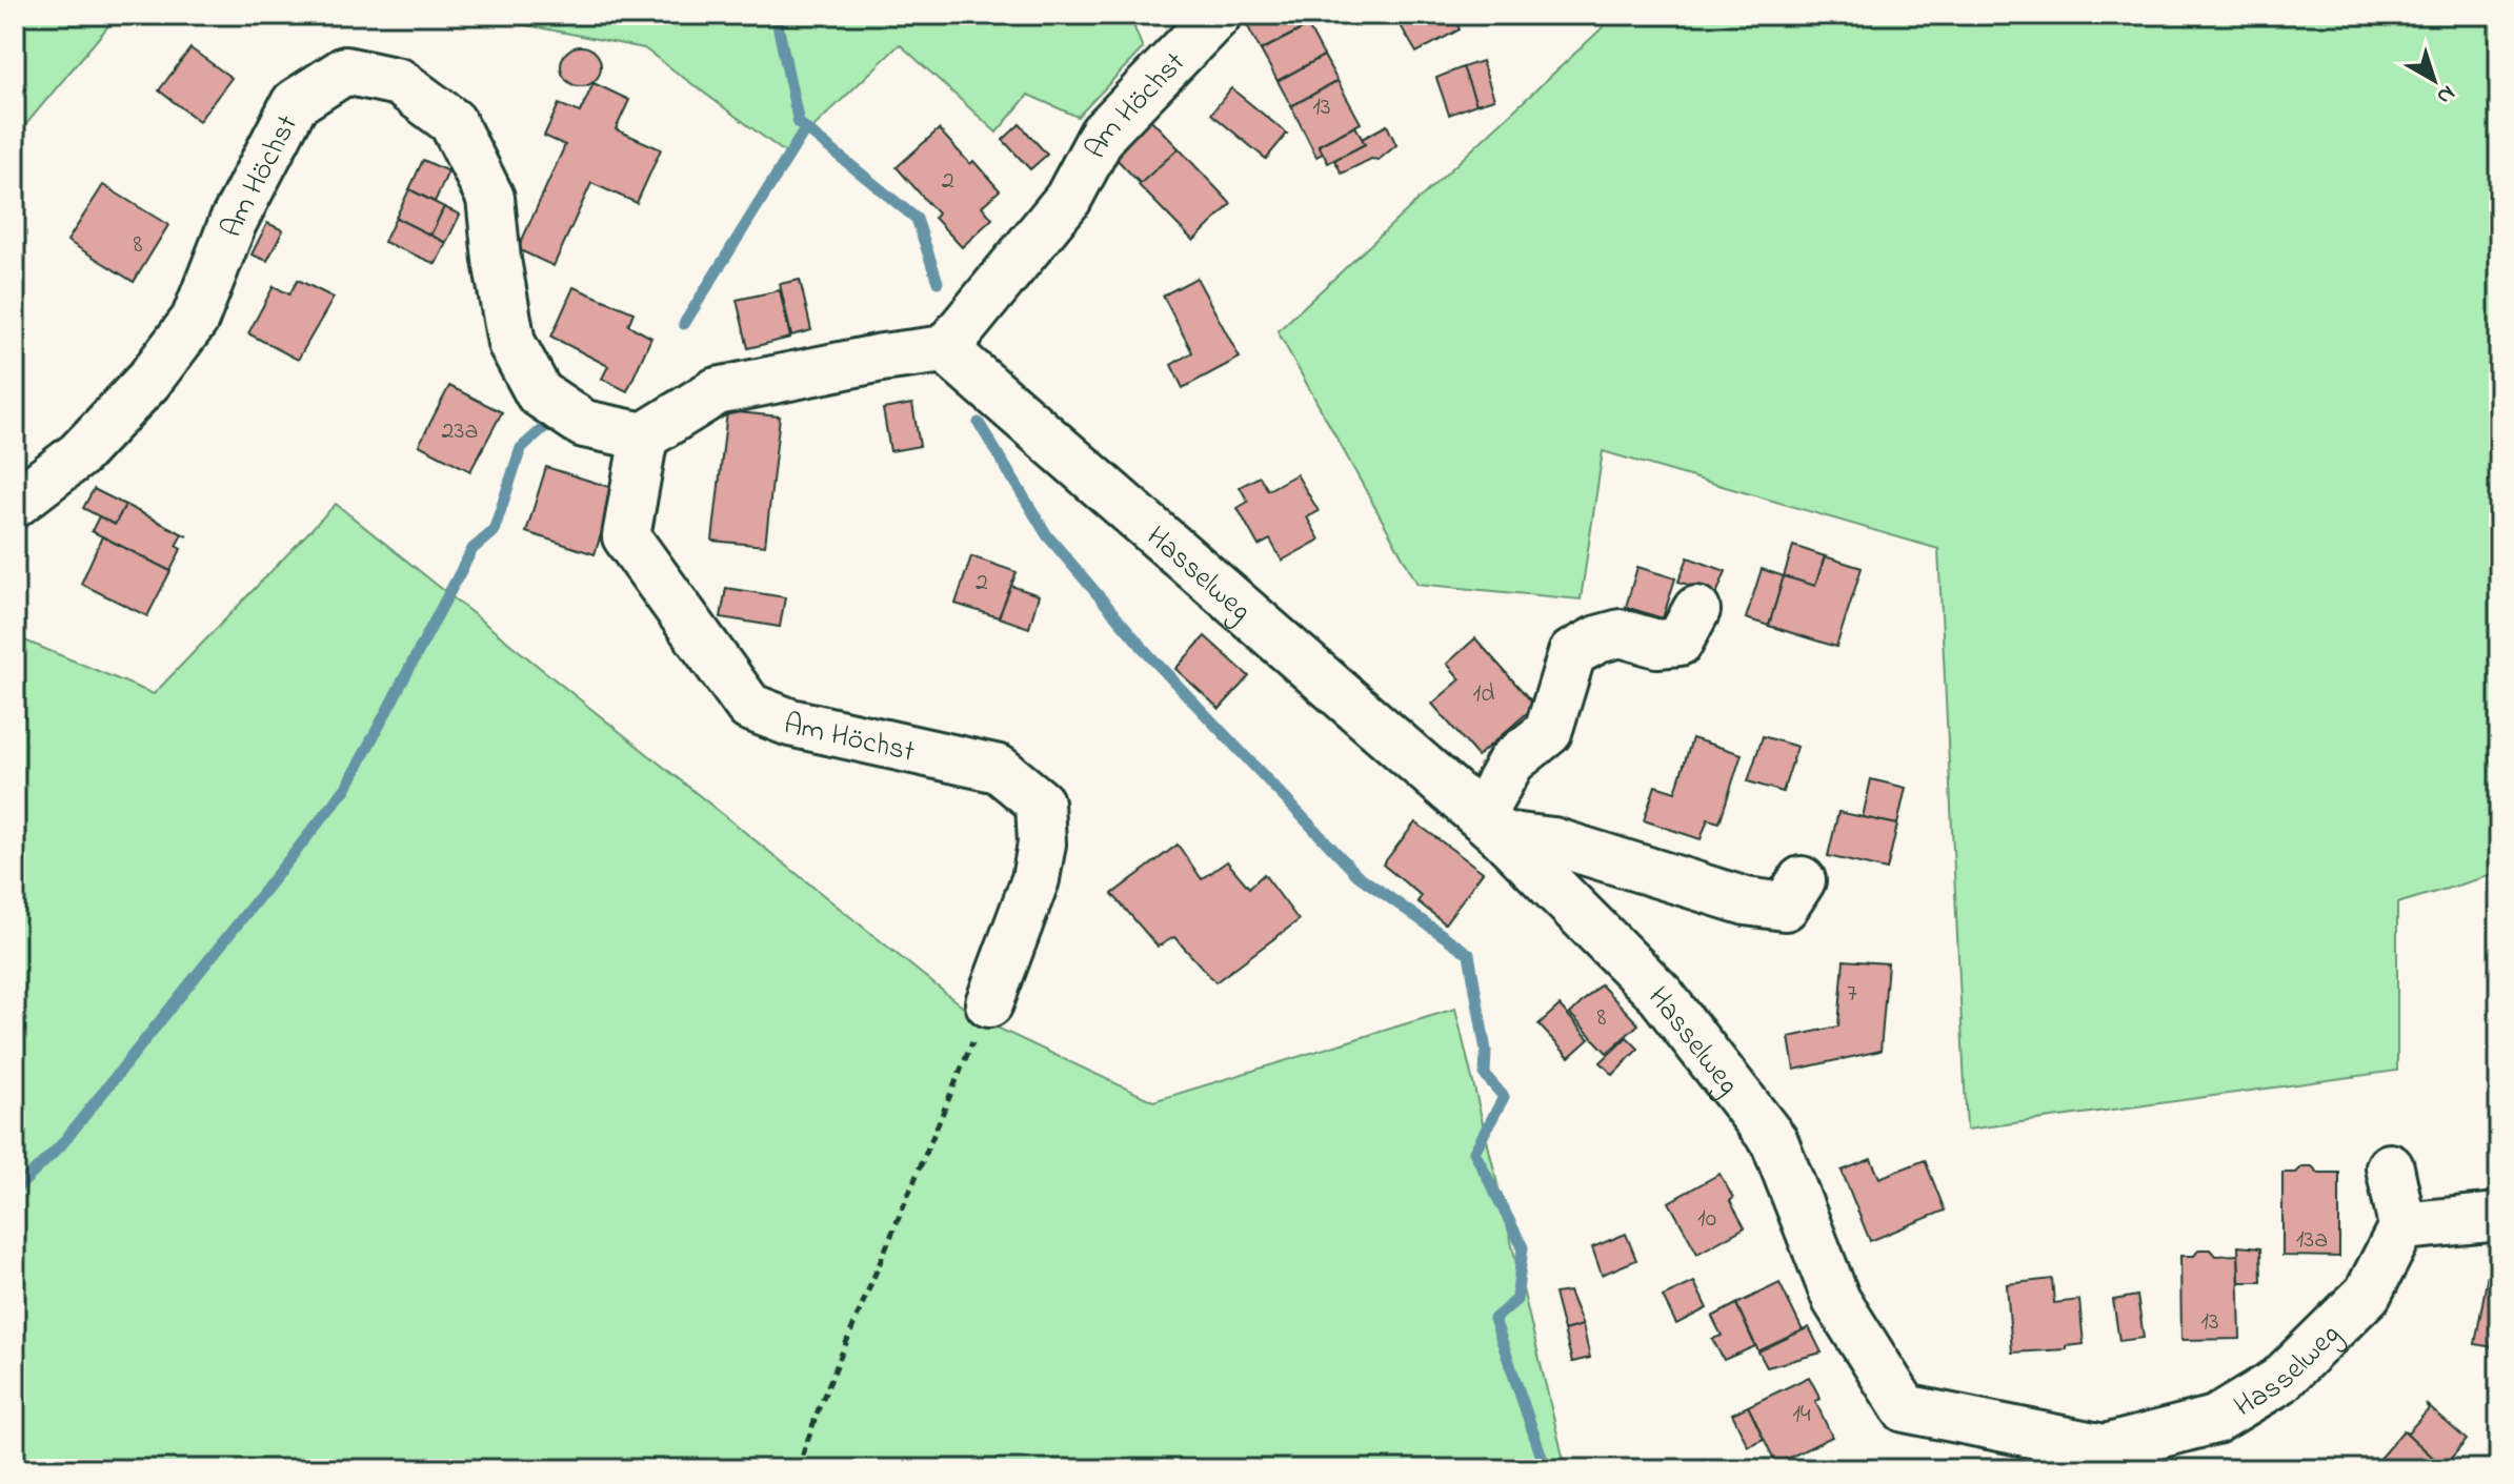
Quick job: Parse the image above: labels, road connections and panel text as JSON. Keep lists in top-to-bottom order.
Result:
{
  "streets": {
    "street": ["Am Höchst", "Hasselweg"]
  },
  "crossings": [
    ["Am Höchst", "Hasselweg"]
  ],
  "house_numbers": [
    "13",
    "2",
    "8",
    "23a",
    "2",
    "1d",
    "7",
    "8",
    "10",
    "13a",
    "13",
    "14"
  ],
  "north": "bottom right"
}
